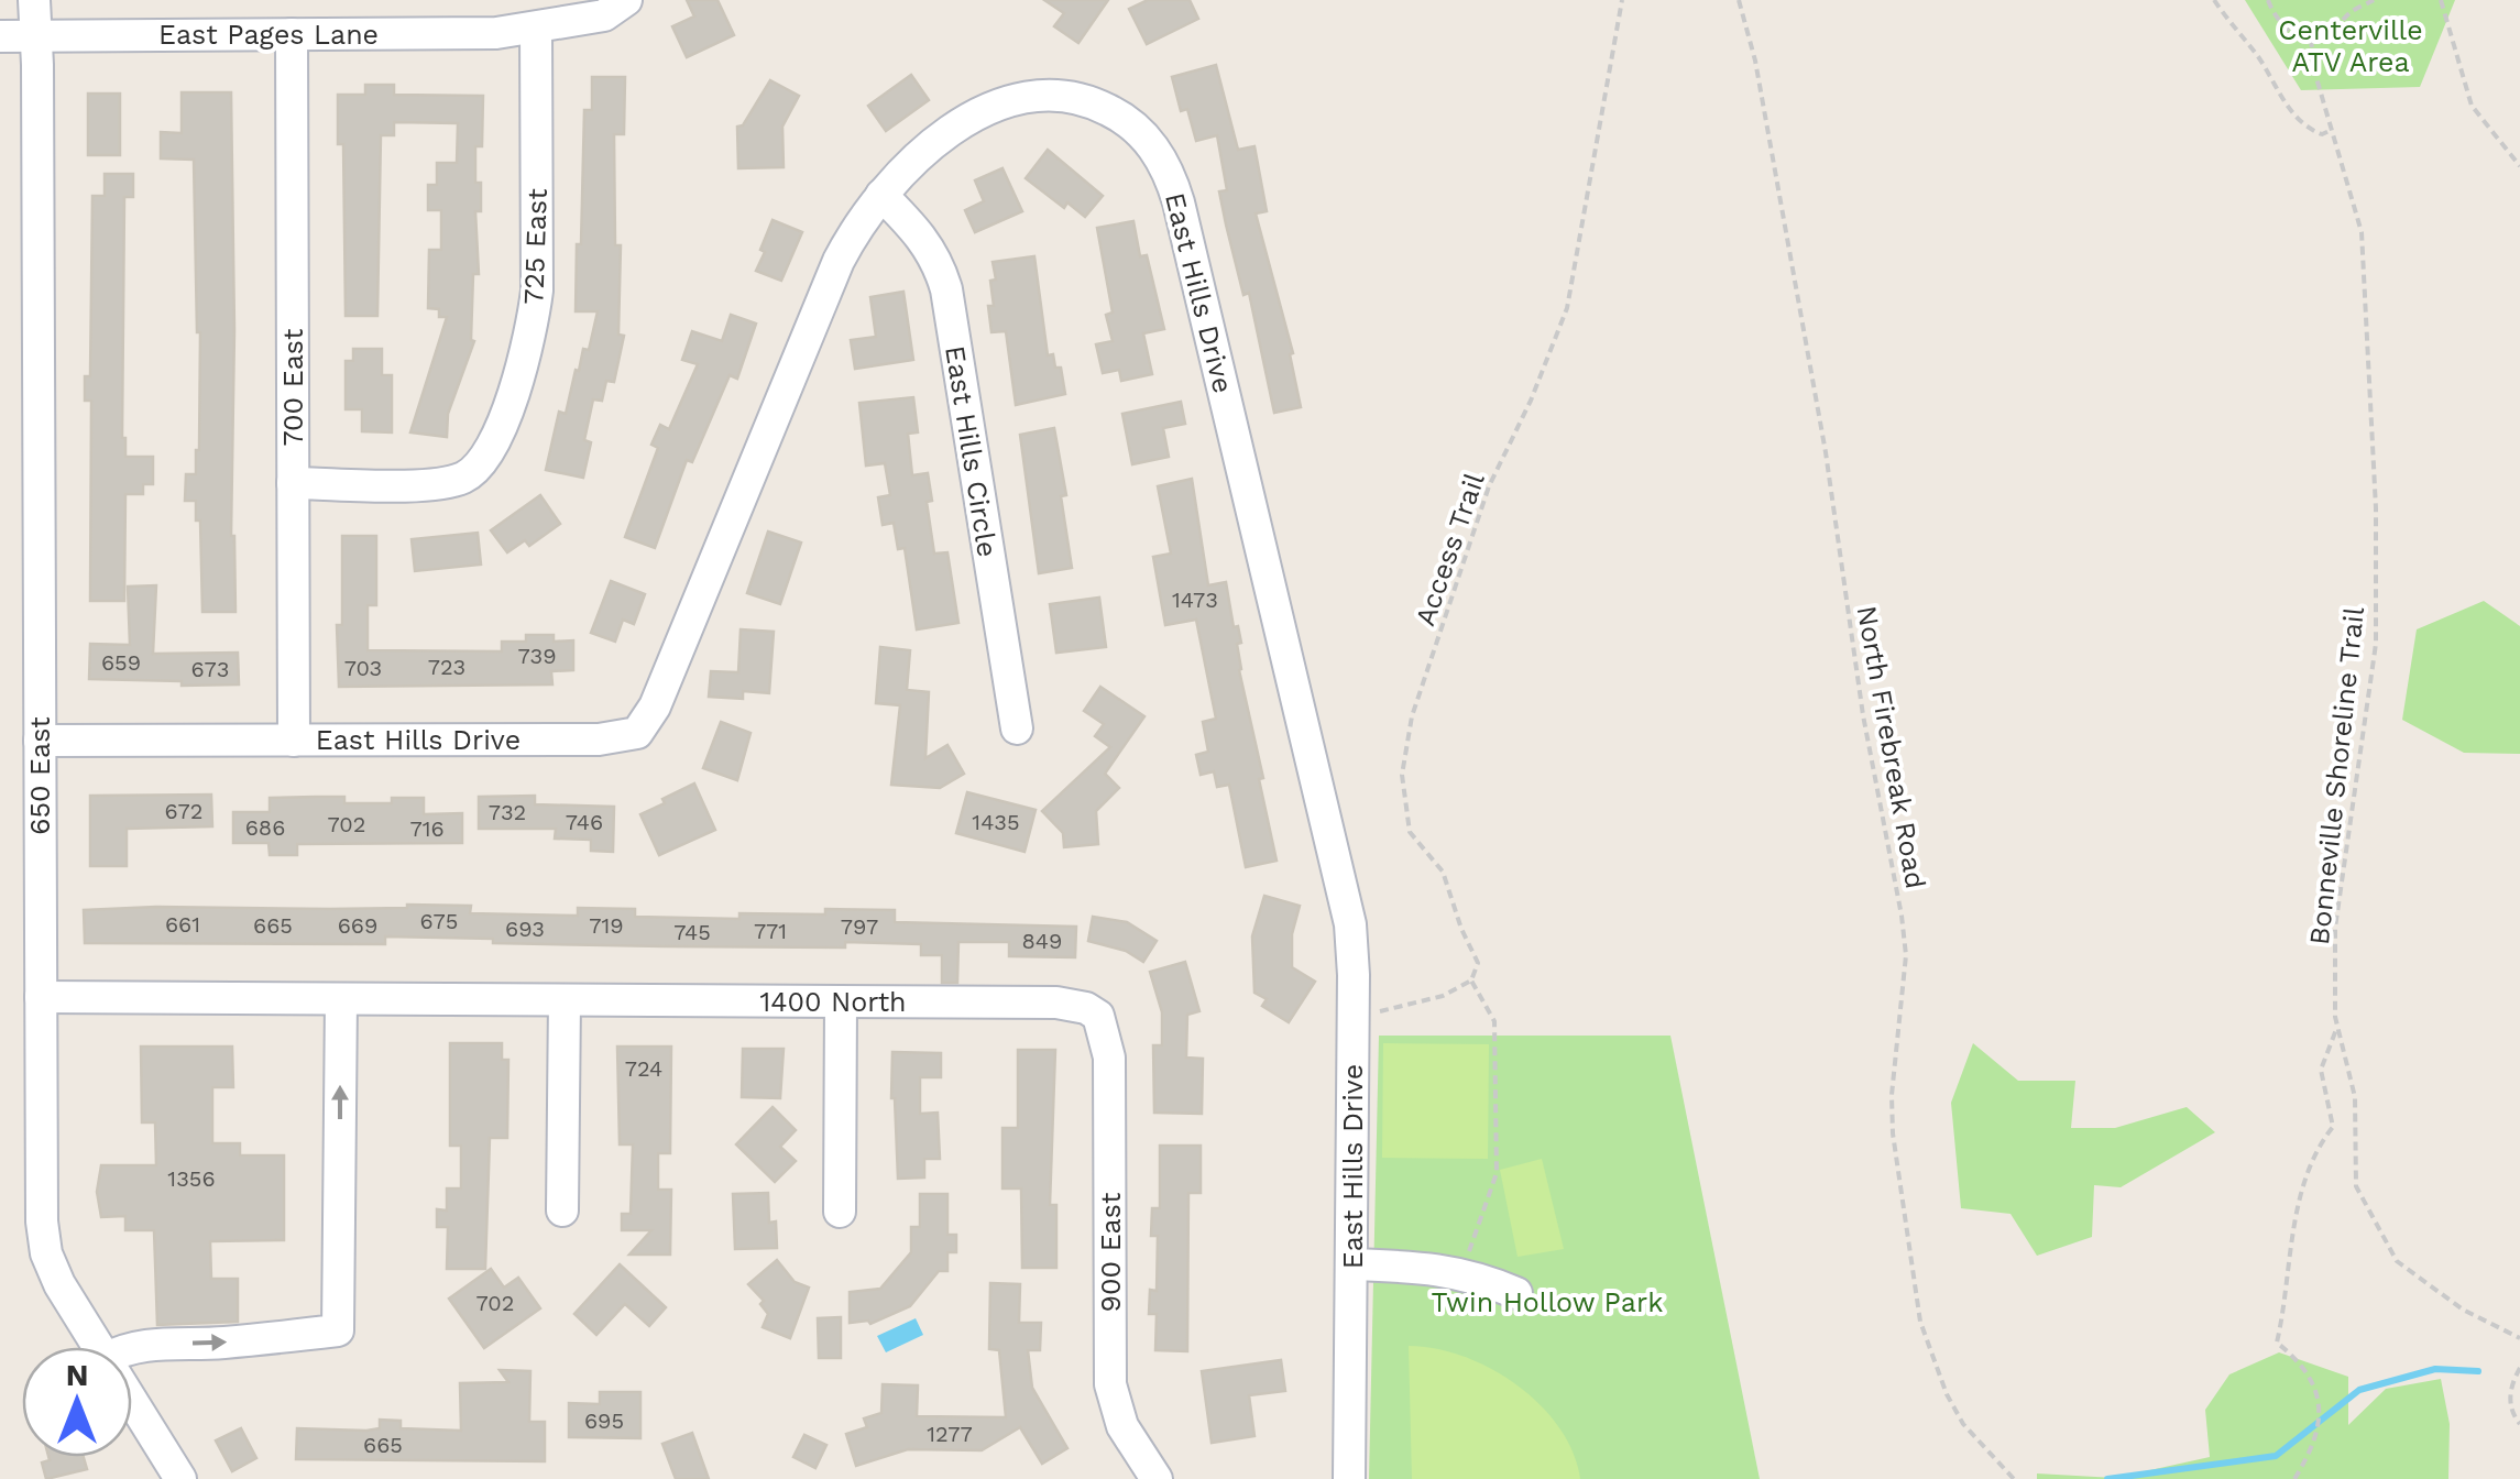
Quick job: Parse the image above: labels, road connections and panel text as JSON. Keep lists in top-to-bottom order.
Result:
{
  "streets": {
    "street": [
      "East Pages Lane",
      "725 East",
      "East Hills Drive",
      "700 East",
      "East Hills Circle",
      "650 East",
      "1400 North",
      "900 East"
    ],
    "path": ["Access Trail", "North Firebreak Road", "Bonneville Shoreline Trail"]
  },
  "crossings": [
    ["East Pages Lane", "725 East"],
    ["East Pages Lane", "700 East"],
    ["East Pages Lane", "650 East"],
    ["725 East", "700 East"],
    ["East Hills Drive", "700 East"],
    ["East Hills Drive", "East Hills Circle"],
    ["East Hills Drive", "650 East"],
    ["650 East", "1400 North"],
    ["1400 North", "900 East"]
  ],
  "parks": ["Centerville ATV Area", "Twin Hollow Park"],
  "house_numbers": [
    "1473",
    "739",
    "659",
    "723",
    "703",
    "673",
    "672",
    "732",
    "746",
    "1435",
    "702",
    "686",
    "716",
    "675",
    "661",
    "665",
    "669",
    "719",
    "797",
    "693",
    "771",
    "745",
    "849",
    "724",
    "1356",
    "702",
    "695",
    "1277",
    "665"
  ],
  "north": "top"
}
